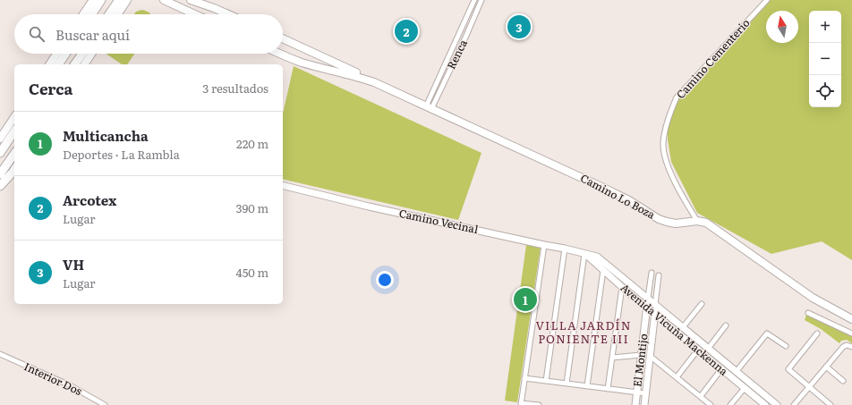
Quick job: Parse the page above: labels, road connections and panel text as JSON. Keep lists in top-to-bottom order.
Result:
{
  "streets": {
    "main road": ["Camino Lo Boza"],
    "street": [
      "Renca",
      "Camino Cementerio",
      "Camino Vecinal",
      "Avenida Vicuña Mackenna",
      "El Montijo",
      "Interior Dos"
    ]
  },
  "crossings": [
    ["Renca", "Camino Lo Boza"],
    ["Camino Cementerio", "Camino Lo Boza"],
    ["Camino Vecinal", "Avenida Vicuña Mackenna"],
    ["Avenida Vicuña Mackenna", "El Montijo"]
  ],
  "districts": ["VILLA JARDÍN PONIENTE III"],
  "north": "top",
  "page": {
    "map_buttons": ["+", "−"],
    "pins": ["3", "2", "1"],
    "search": "Buscar aquí",
    "heading": ["Cerca", "3 resultados"],
    "list": [
      {
        "mark": "1",
        "name": "Multicancha",
        "note": "Deportes · La Rambla",
        "value": "220 m"
      },
      {
        "mark": "2",
        "name": "Arcotex",
        "note": "Lugar",
        "value": "390 m"
      },
      {
        "mark": "3",
        "name": "VH",
        "note": "Lugar",
        "value": "450 m"
      }
    ]
  }
}
